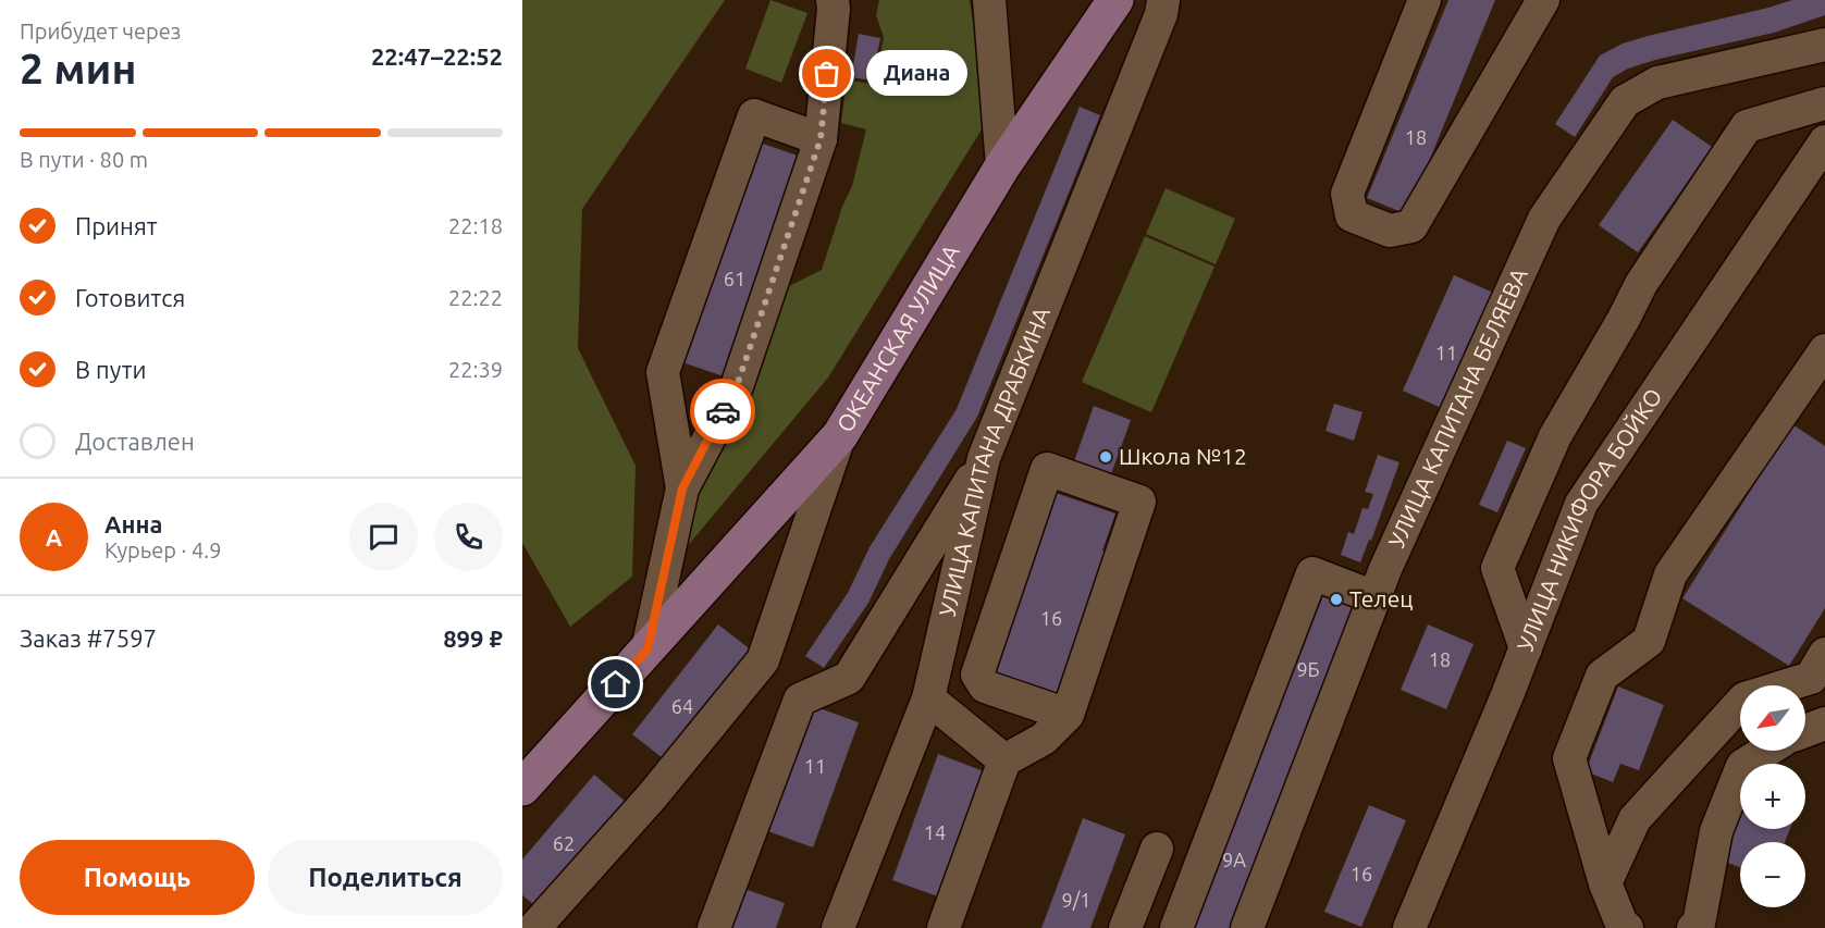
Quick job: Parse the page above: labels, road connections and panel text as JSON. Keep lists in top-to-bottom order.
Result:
{
  "streets": {
    "main road": ["ОКЕАНСКАЯ УЛИЦА"],
    "street": ["УЛИЦА КАПИТАНА БЕЛЯЕВА", "УЛИЦА КАПИТАНА ДРАБКИНА", "УЛИЦА НИКИФОРА БОЙКО"]
  },
  "places": ["Диана", "Школа №12", "Телец"],
  "house_numbers": [
    "18",
    "61",
    "11",
    "16",
    "18",
    "9Б",
    "64",
    "11",
    "14",
    "62",
    "9А",
    "16",
    "9/1"
  ],
  "north": "bottom left",
  "page": {
    "heading": ["2 мин", "Прибудет через", "22:47–22:52"],
    "panel": [
      "Анна",
      "Курьер · 4.9",
      "Заказ #7597",
      "899 ₽"
    ],
    "bubble": "Диана",
    "bar": "В пути · 80 m",
    "list": [
      ["Принят", "22:18"],
      ["Готовится", "22:22"],
      ["В пути", "22:39"],
      "Доставлен"
    ],
    "round": "А",
    "map_buttons": ["+", "−"],
    "buttons": ["Помощь", "Поделиться"]
  }
}
